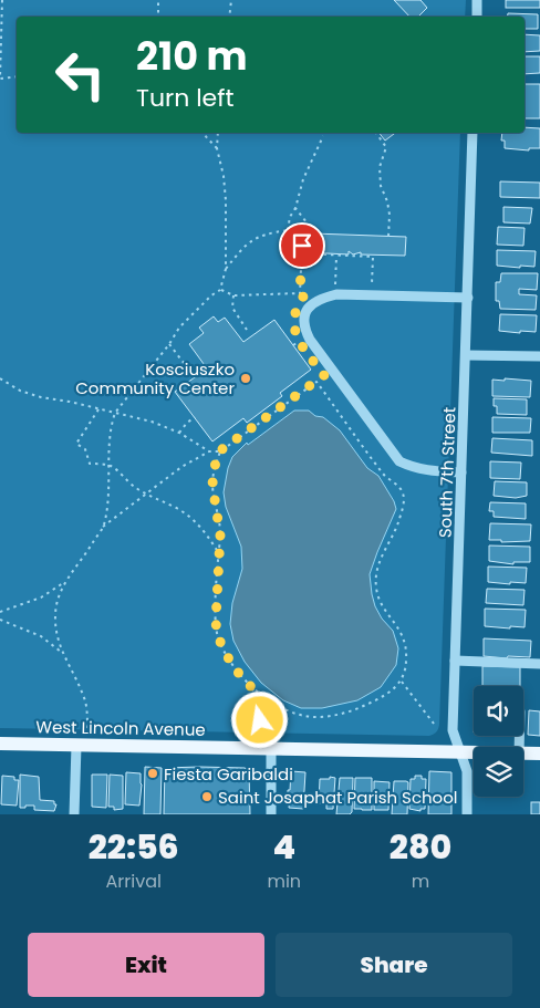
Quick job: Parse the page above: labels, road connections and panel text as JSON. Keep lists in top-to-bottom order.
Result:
{
  "streets": {
    "main road": ["West Lincoln Avenue"],
    "street": ["South 7th Street"]
  },
  "crossings": [
    ["South 7th Street", "West Lincoln Avenue"]
  ],
  "places": ["Kosciuszko Community Center", "Fiesta Garibaldi", "Saint Josaphat Parish School"],
  "page": {
    "turn": ["210 m", "Turn left"],
    "eta": [
      "22:56",
      "Arrival",
      "4",
      "min",
      "280",
      "m"
    ],
    "buttons": ["Exit", "Share"]
  }
}
